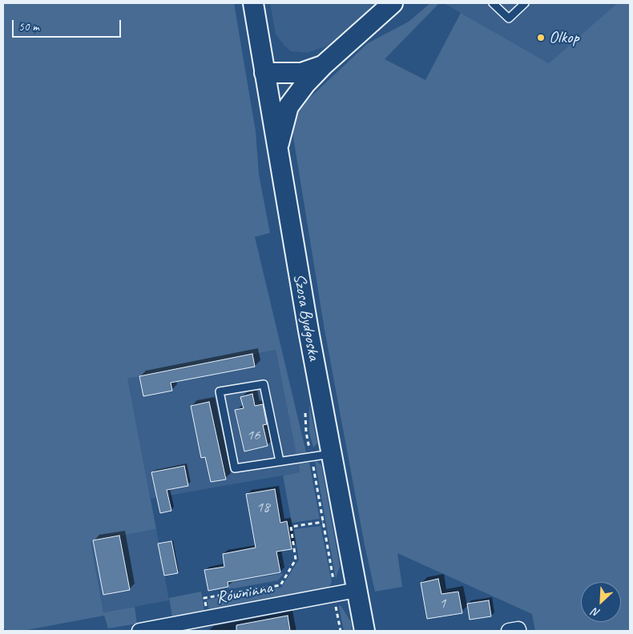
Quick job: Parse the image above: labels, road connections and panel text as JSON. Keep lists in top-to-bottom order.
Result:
{
  "streets": {
    "main road": ["Szosa Bydgoska"],
    "street": ["Równinna"]
  },
  "crossings": [
    ["Szosa Bydgoska", "Równinna"]
  ],
  "places": ["Olkop"],
  "house_numbers": ["16", "18", "1"],
  "scale_bar": "50 m",
  "north": "bottom left"
}
